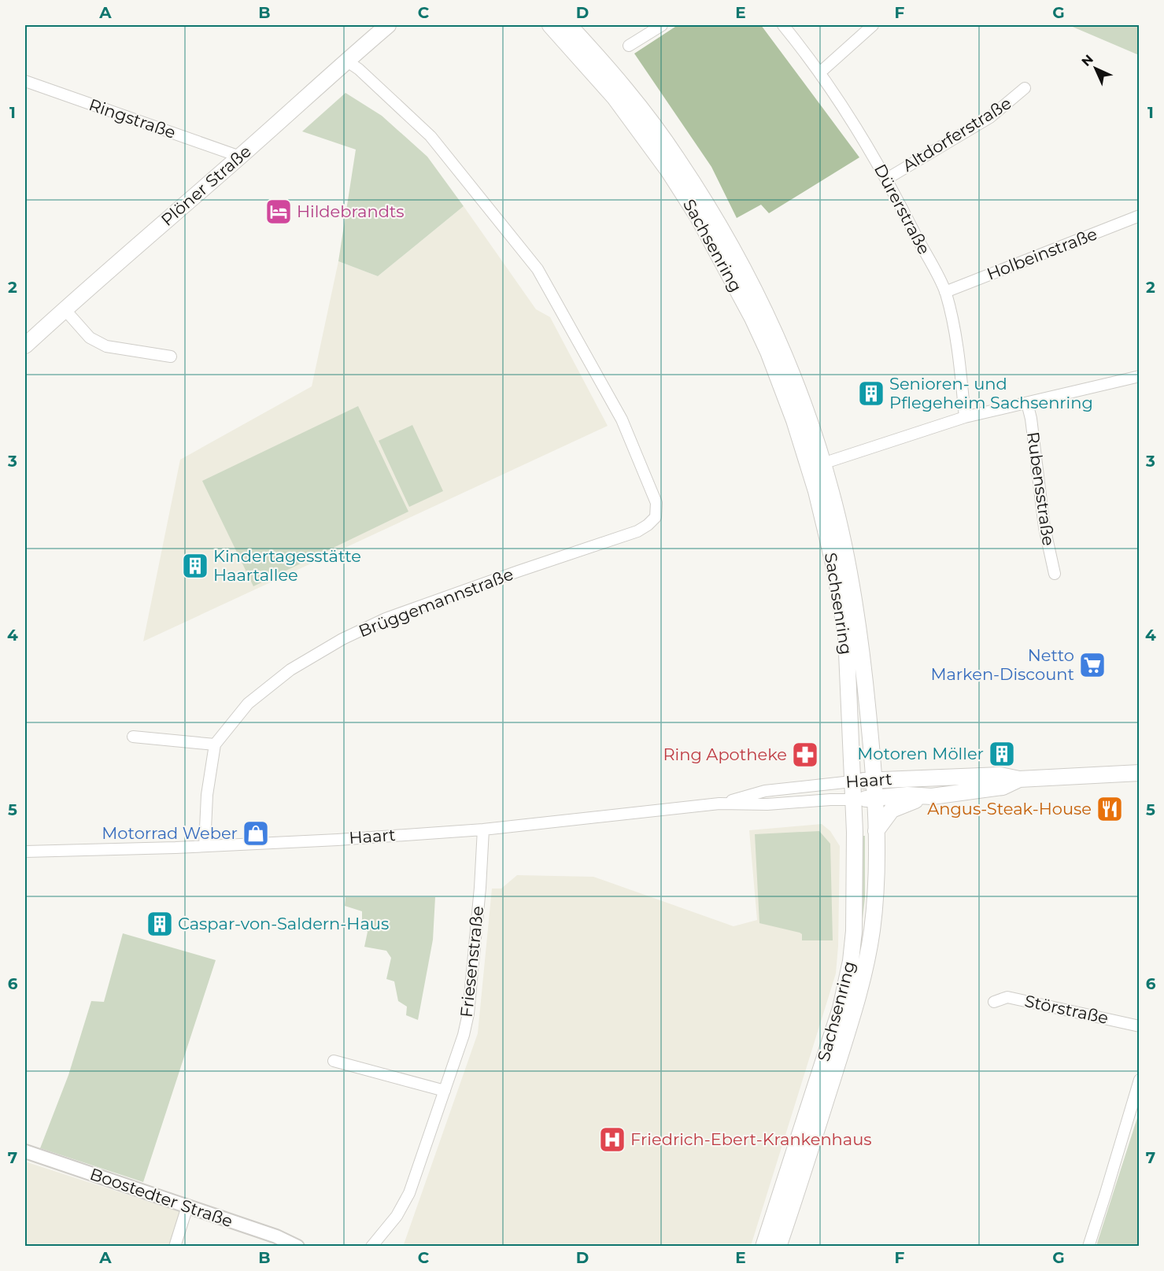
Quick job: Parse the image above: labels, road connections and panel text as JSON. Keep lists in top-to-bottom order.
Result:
{
  "streets": {
    "main road": ["Plöner Straße", "Sachsenring", "Haart"],
    "street": [
      "Ringstraße",
      "Altdorferstraße",
      "Dürerstraße",
      "Holbeinstraße",
      "Rubensstraße",
      "Brüggemannstraße",
      "Friesenstraße",
      "Störstraße",
      "Boostedter Straße"
    ]
  },
  "crossings": [
    ["Ringstraße", "Plöner Straße"],
    ["Altdorferstraße", "Dürerstraße"],
    ["Plöner Straße", "Brüggemannstraße"],
    ["Dürerstraße", "Holbeinstraße"],
    ["Sachsenring", "Haart"],
    ["Brüggemannstraße", "Haart"],
    ["Haart", "Friesenstraße"]
  ],
  "places": {
    "hotel": ["Hildebrandts"],
    "building": [
      "Senioren- und Pflegeheim Sachsenring",
      "Kindertagesstätte Haartallee",
      "Motoren Möller",
      "Caspar-von-Saldern-Haus"
    ],
    "supermarket": ["Netto Marken-Discount"],
    "pharmacy": ["Ring Apotheke"],
    "restaurant": ["Angus-Steak-House"],
    "shop": ["Motorrad Weber"],
    "hospital": ["Friedrich-Ebert-Krankenhaus"]
  },
  "north": "top left",
  "grid": {
    "columns": [
      "A",
      "B",
      "C",
      "D",
      "E",
      "F",
      "G"
    ],
    "rows": [
      "1",
      "2",
      "3",
      "4",
      "5",
      "6",
      "7"
    ]
  }
}
